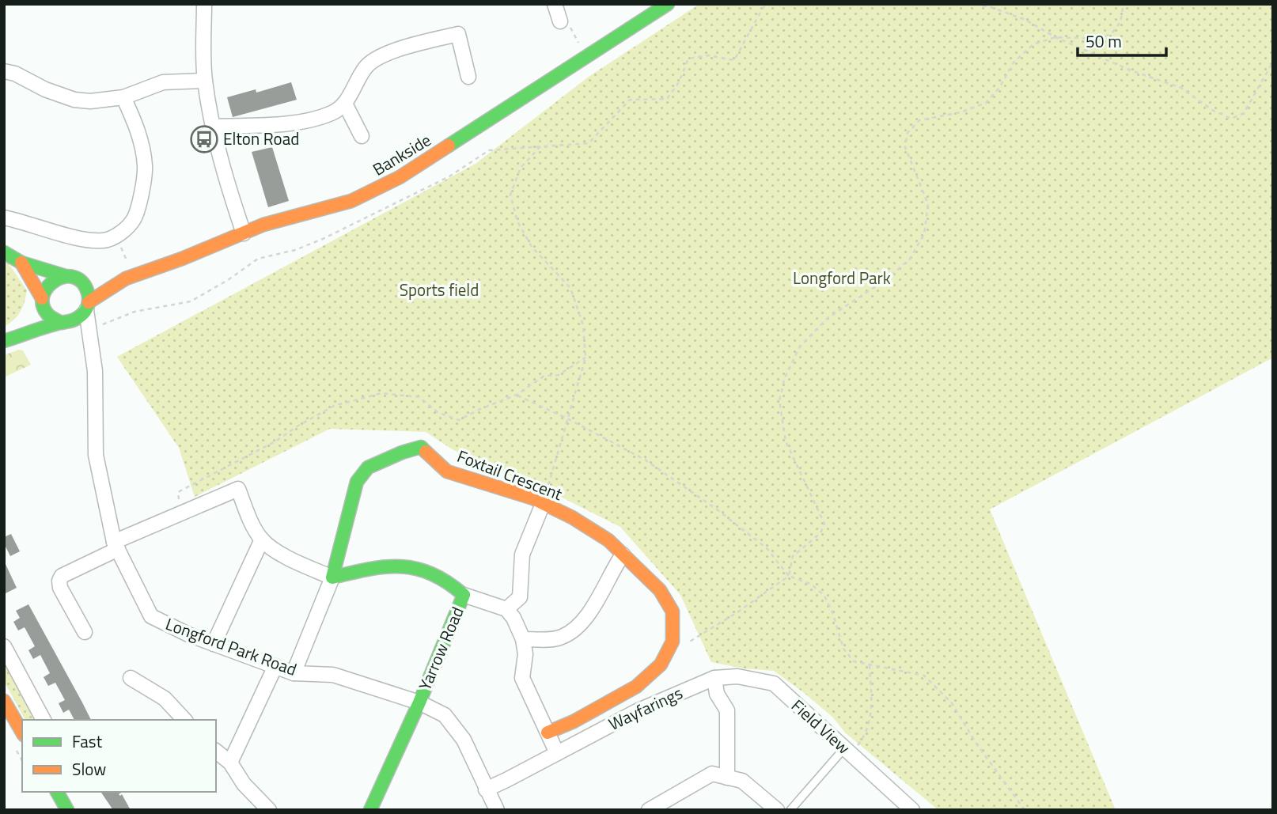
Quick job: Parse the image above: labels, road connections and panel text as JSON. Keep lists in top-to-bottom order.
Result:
{
  "streets": {
    "street": [
      "Bankside",
      "Foxtail Crescent",
      "Longford Park Road",
      "Yarrow Road",
      "Wayfarings",
      "Field View"
    ]
  },
  "crossings": [
    ["Bankside", "Longford Park Road"],
    ["Foxtail Crescent", "Yarrow Road"],
    ["Longford Park Road", "Yarrow Road"],
    ["Longford Park Road", "Wayfarings"],
    ["Wayfarings", "Field View"]
  ],
  "parks": ["Longford Park", "Sports field"],
  "places": {
    "bus stop": ["Elton Road"]
  },
  "legend": ["Fast", "Slow"],
  "scale_bar": "50 m"
}
